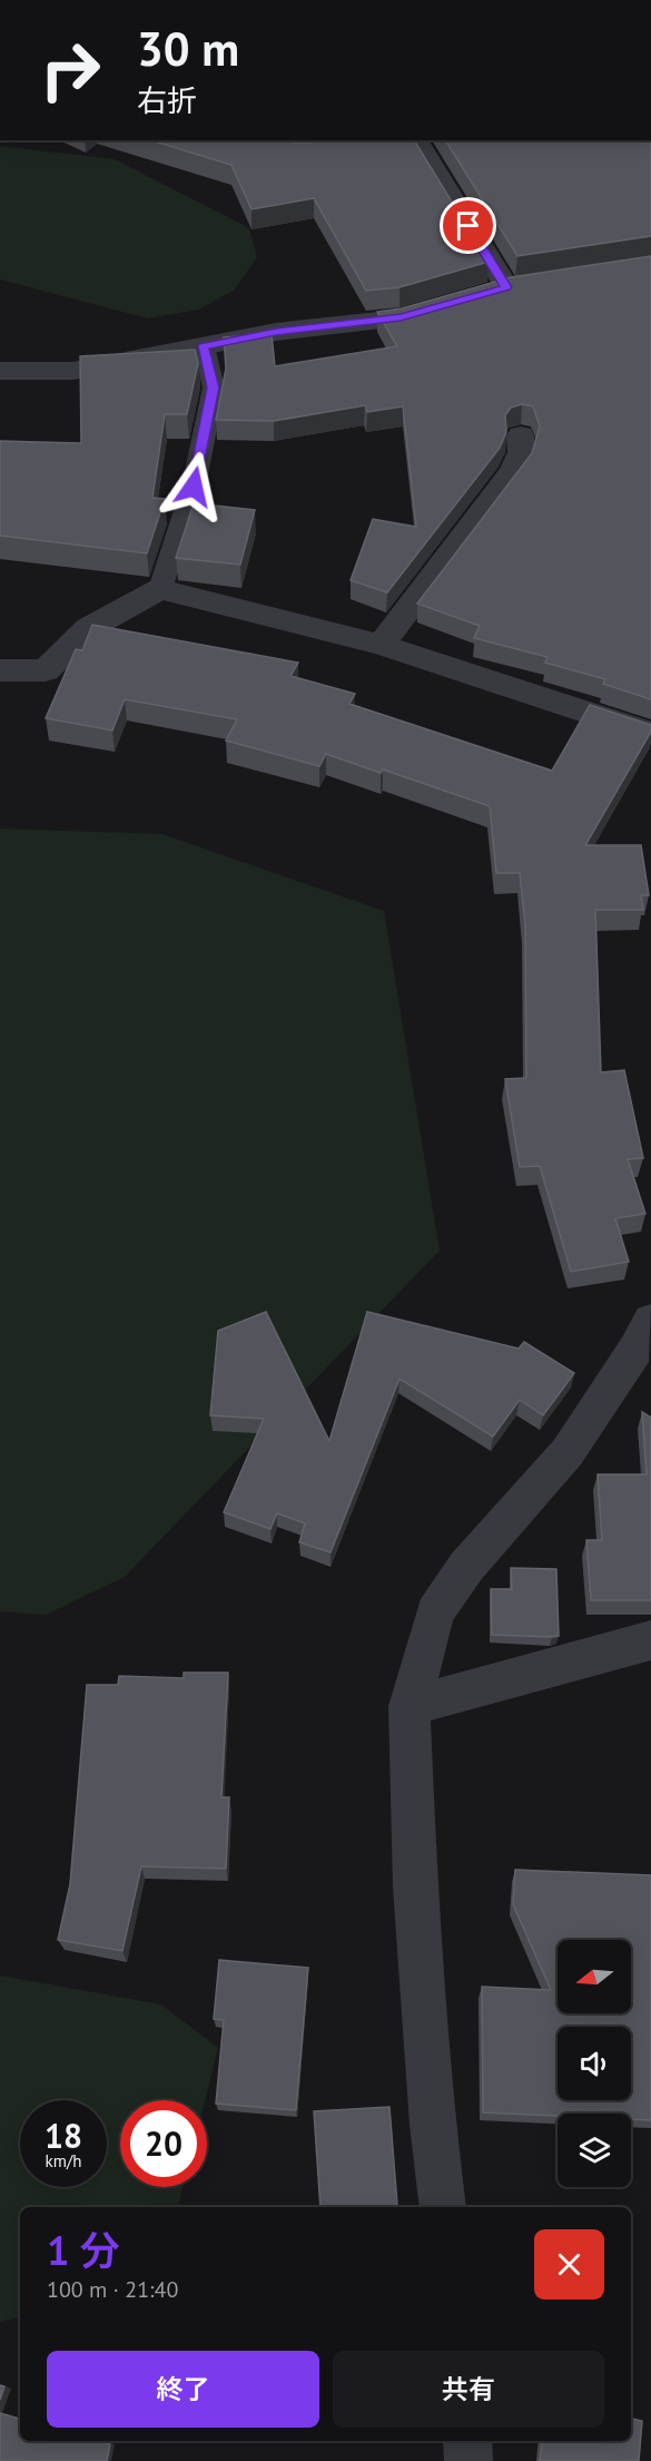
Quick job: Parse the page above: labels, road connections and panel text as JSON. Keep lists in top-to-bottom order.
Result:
{
  "north": "left",
  "page": {
    "turn": ["30 m", "右折"],
    "speed": "18 km/h",
    "limit": "20",
    "heading": ["1 分", "100 m · 21:40"],
    "buttons": ["終了", "共有"]
  }
}
